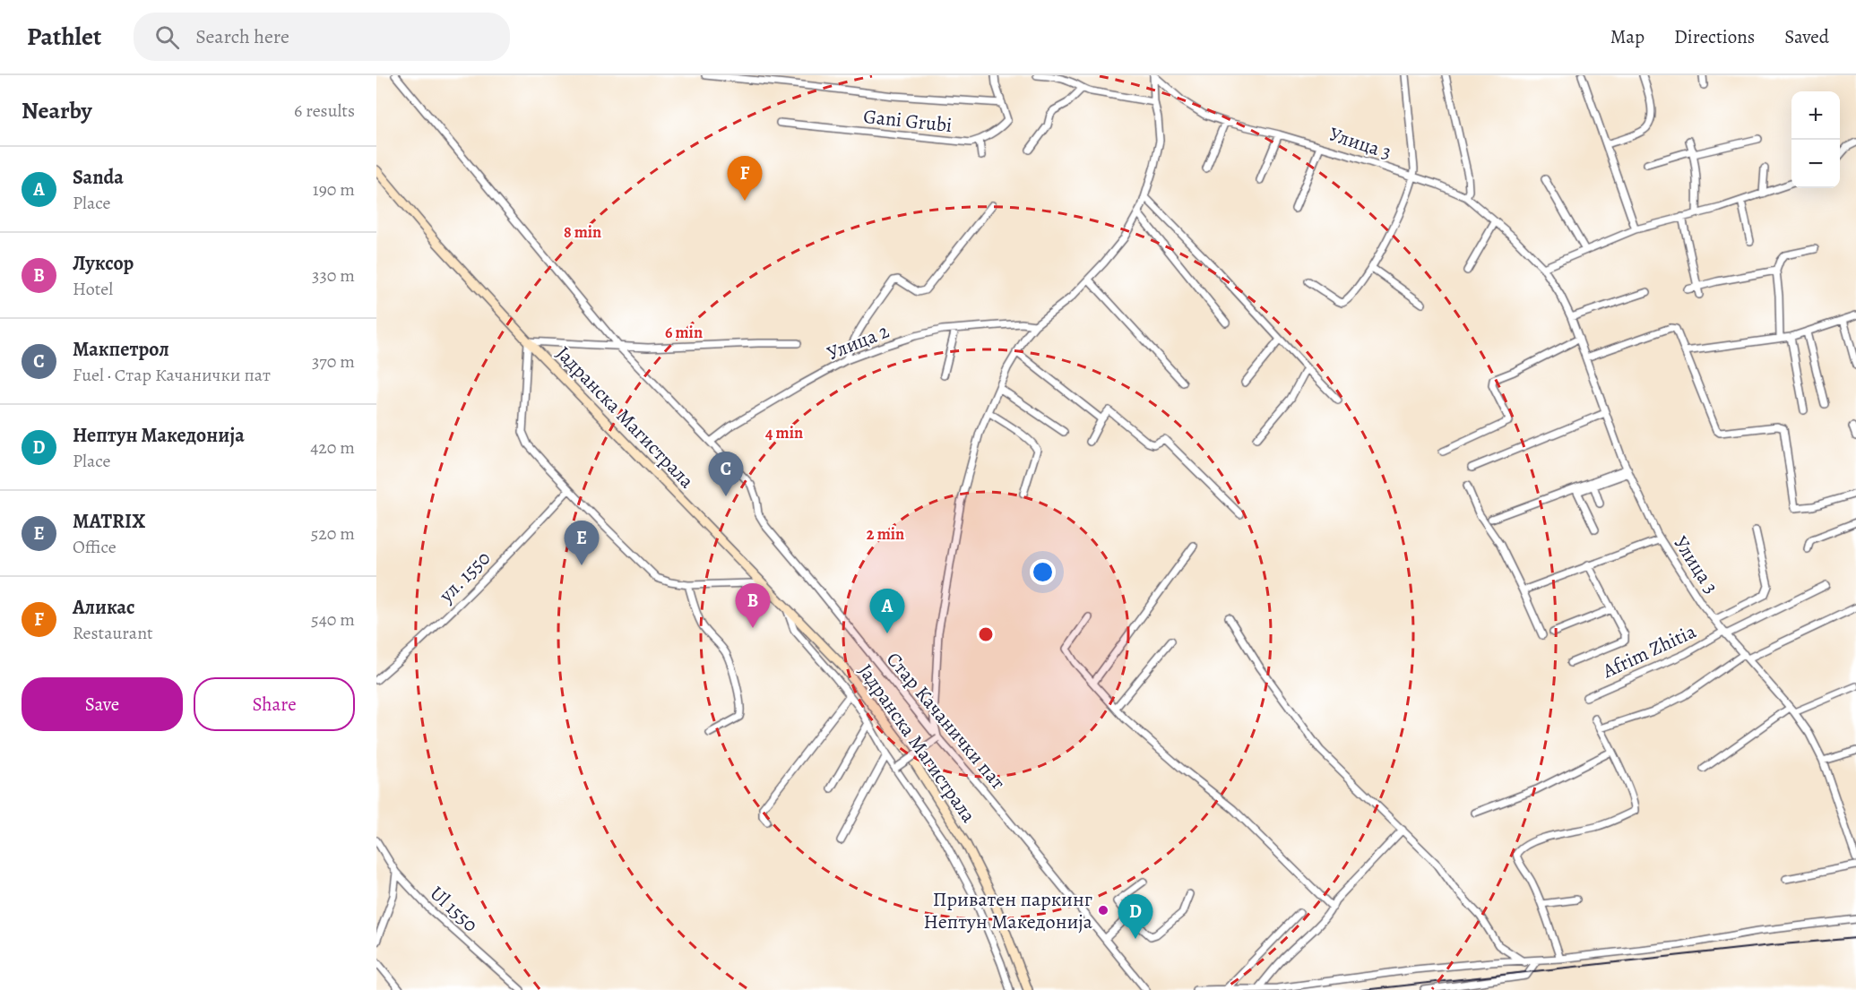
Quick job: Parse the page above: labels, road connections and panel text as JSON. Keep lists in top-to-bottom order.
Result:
{
  "streets": {
    "street": [
      "Gani Grubi",
      "Улица 3",
      "Улица 2",
      "Јадранска Магистрала",
      "ул. 1550",
      "Afrim Zhitia",
      "Стар Качанички пат",
      "Ul 1550"
    ]
  },
  "crossings": [
    ["Улица 3", "Afrim Zhitia"],
    ["Улица 2", "Стар Качанички пат"]
  ],
  "places": ["Приватен паркинг Нептун Македонија"],
  "page": {
    "header": "Pathlet",
    "search": "Search here",
    "nav": ["Map", "Directions", "Saved"],
    "heading": ["Nearby", "6 results"],
    "map_buttons": ["+", "−"],
    "list": [
      {
        "mark": "A",
        "name": "Sanda",
        "note": "Place",
        "value": "190 m"
      },
      {
        "mark": "B",
        "name": "Луксор",
        "note": "Hotel",
        "value": "330 m"
      },
      {
        "mark": "C",
        "name": "Макпетрол",
        "note": "Fuel · Стар Качанички пат",
        "value": "370 m"
      },
      {
        "mark": "D",
        "name": "Нептун Македонија",
        "note": "Place",
        "value": "420 m"
      },
      {
        "mark": "E",
        "name": "MATRIX",
        "note": "Office",
        "value": "520 m"
      },
      {
        "mark": "F",
        "name": "Аликас",
        "note": "Restaurant",
        "value": "540 m"
      }
    ],
    "pins": [
      "F",
      "C",
      "E",
      "B",
      "A",
      "D"
    ],
    "buttons": ["Save", "Share"]
  },
  "rings": [
    "8 min",
    "6 min",
    "4 min",
    "2 min"
  ]
}
